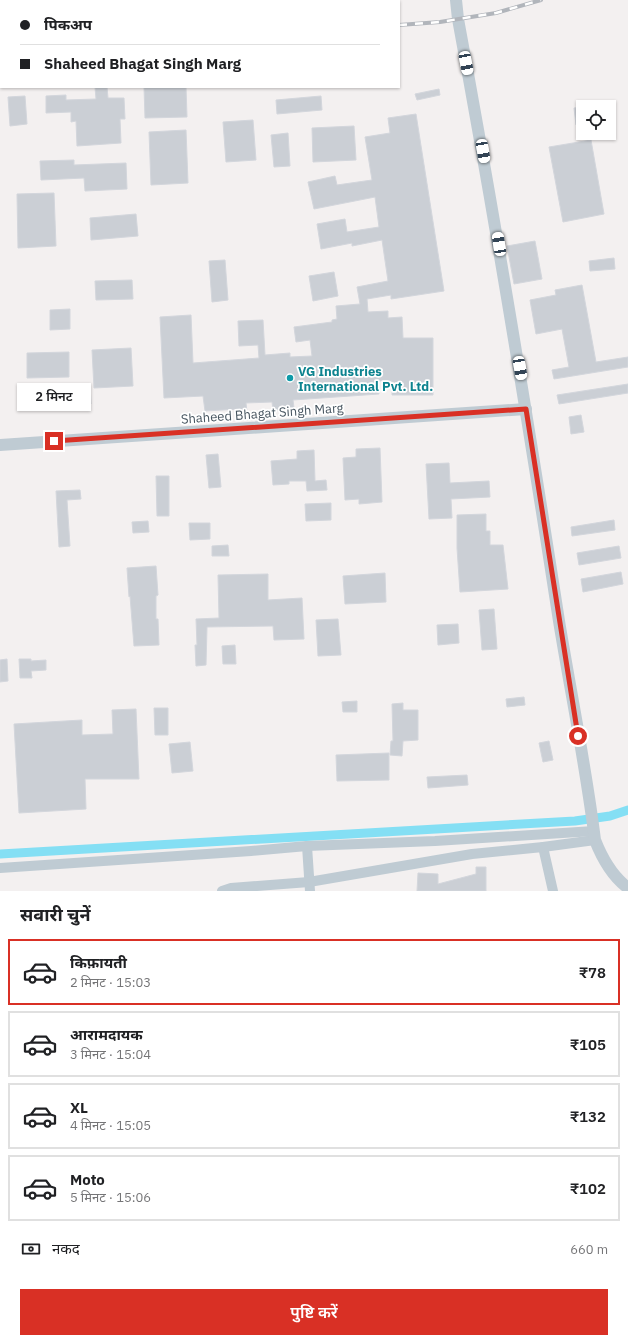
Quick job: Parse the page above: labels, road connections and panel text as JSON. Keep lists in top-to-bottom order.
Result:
{
  "streets": {
    "street": ["Shaheed Bhagat Singh Marg"]
  },
  "places": ["VG Industries International Pvt. Ltd."],
  "page": {
    "banner": ["पिकअप", "Shaheed Bhagat Singh Marg"],
    "bubble": "2 मिनट",
    "heading": "सवारी चुनें",
    "list": [
      {
        "name": "किफ़ायती",
        "note": "2 मिनट · 15:03",
        "value": "₹78"
      },
      {
        "name": "आरामदायक",
        "note": "3 मिनट · 15:04",
        "value": "₹105"
      },
      {
        "name": "XL",
        "note": "4 मिनट · 15:05",
        "value": "₹132"
      },
      {
        "name": "Moto",
        "note": "5 मिनट · 15:06",
        "value": "₹102"
      }
    ],
    "pay": ["नकद", "660 m"],
    "buttons": "पुष्टि करें"
  }
}
